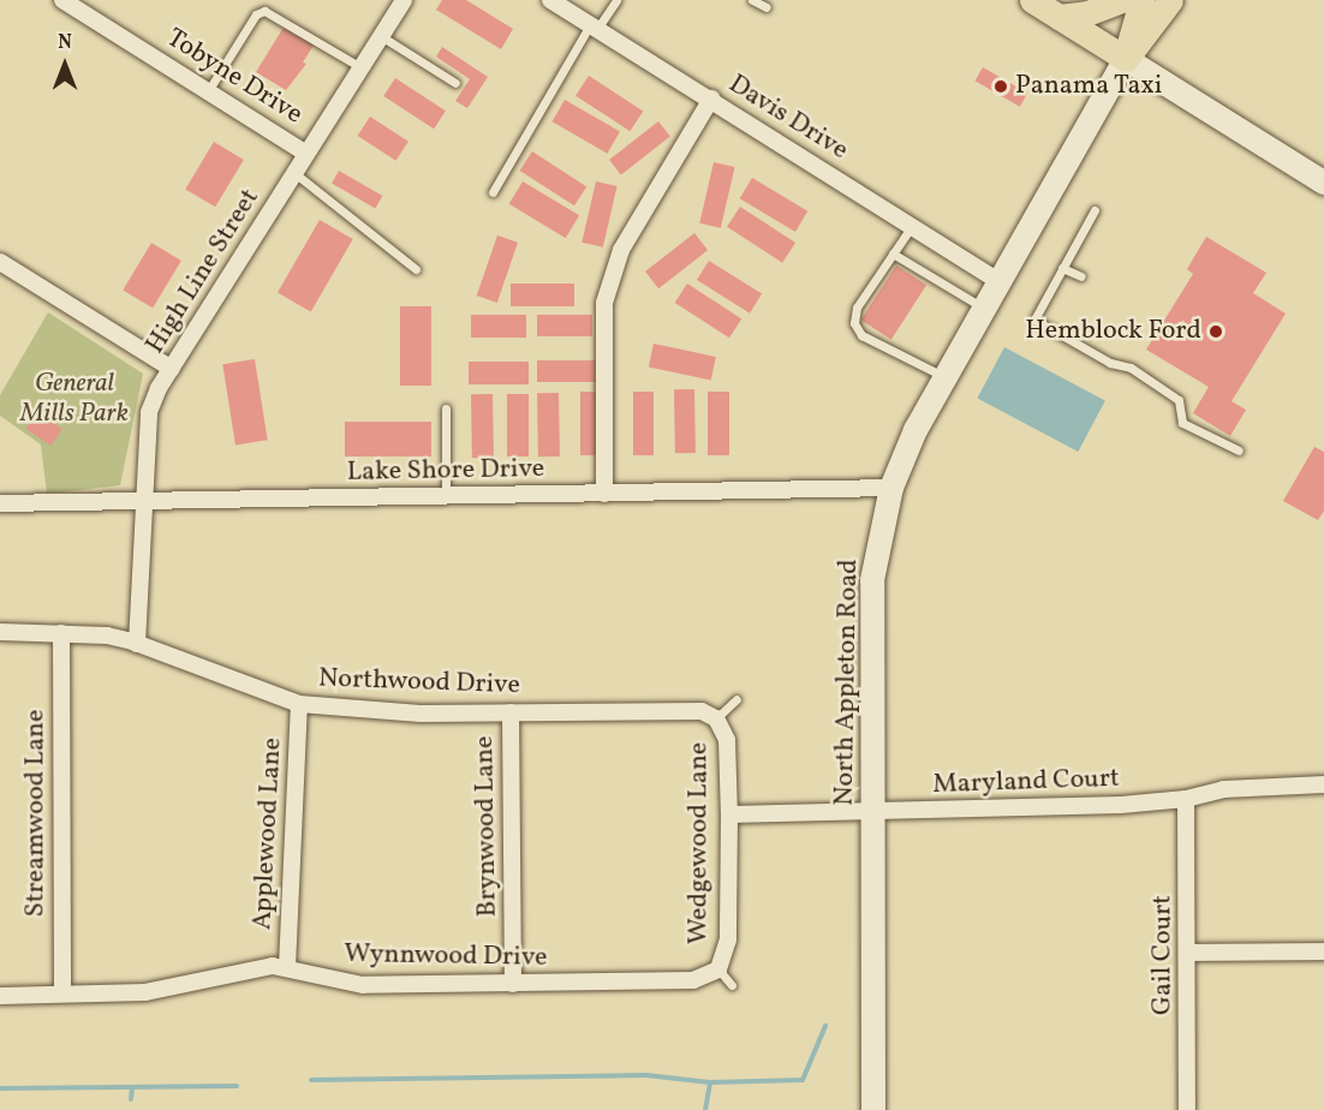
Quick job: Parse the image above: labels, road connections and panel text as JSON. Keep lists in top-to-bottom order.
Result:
{
  "streets": {
    "main road": ["North Appleton Road"],
    "street": [
      "Tobyne Drive",
      "Davis Drive",
      "High Line Street",
      "Lake Shore Drive",
      "Northwood Drive",
      "Maryland Court",
      "Streamwood Lane",
      "Brynwood Lane",
      "Applewood Lane",
      "Wedgewood Lane",
      "Gail Court",
      "Wynnwood Drive"
    ]
  },
  "crossings": [
    ["Tobyne Drive", "High Line Street"],
    ["Davis Drive", "North Appleton Road"],
    ["High Line Street", "Lake Shore Drive"],
    ["High Line Street", "Northwood Drive"],
    ["Lake Shore Drive", "North Appleton Road"],
    ["Northwood Drive", "Streamwood Lane"],
    ["Northwood Drive", "Brynwood Lane"],
    ["Northwood Drive", "Applewood Lane"],
    ["Northwood Drive", "Wedgewood Lane"],
    ["North Appleton Road", "Maryland Court"],
    ["Maryland Court", "Wedgewood Lane"],
    ["Maryland Court", "Gail Court"],
    ["Streamwood Lane", "Wynnwood Drive"],
    ["Brynwood Lane", "Wynnwood Drive"],
    ["Applewood Lane", "Wynnwood Drive"],
    ["Wedgewood Lane", "Wynnwood Drive"]
  ],
  "parks": ["General Mills Park"],
  "places": ["Panama Taxi", "Hemblock Ford"],
  "north": "top"
}
